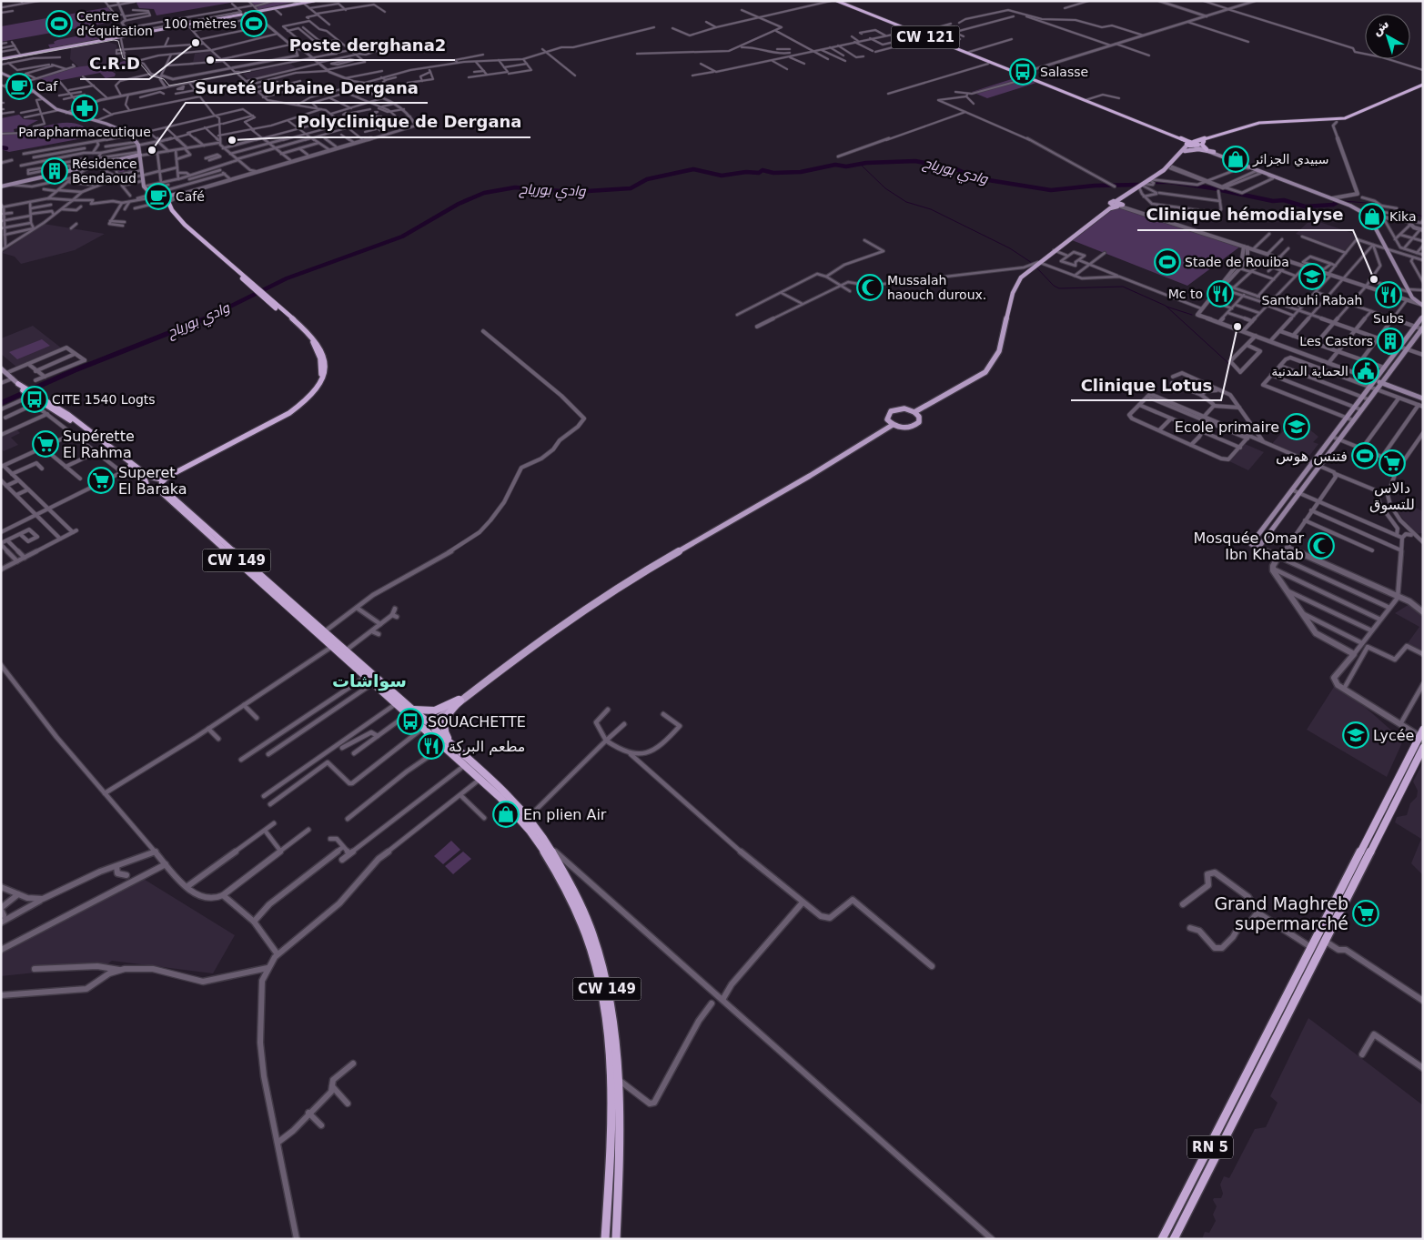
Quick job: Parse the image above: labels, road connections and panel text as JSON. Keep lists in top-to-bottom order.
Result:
{
  "streets": {
    "highway": ["CW 121", "CW 149", "RN 5"]
  },
  "districts": ["سواشات"],
  "water": ["وادي بورياح"],
  "places": {
    "sports": [
      "Centre d'équitation",
      "100 mètres",
      "Stade de Rouiba",
      "فتنس هوس"
    ],
    "other": [
      "C.R.D",
      "Poste derghana2",
      "Polyclinique de Dergana",
      "Sureté Urbaine Dergana",
      "Clinique hémodialyse",
      "Clinique Lotus"
    ],
    "bus stop": ["Salasse", "CITE 1540 Logts", "SOUACHETTE"],
    "cafe": ["Caf", "Café"],
    "pharmacy": ["Parapharmaceutique"],
    "shop": ["سبيدي الجزائر", "Kika", "En plien Air"],
    "building": ["Résidence Bendaoud", "Les Castors"],
    "school or university": ["Santouhi Rabah", "Ecole primaire", "Lycée"],
    "mosque": ["Mussalah haouch duroux.", "Mosquée Omar Ibn Khatab"],
    "restaurant": ["Mc to", "Subs", "مطعم البركة"],
    "public building": ["الحماية المدنية"],
    "supermarket": [
      "Supérette El Rahma",
      "دالاس للتسوق",
      "Superet El Baraka",
      "Grand Maghreb supermarché"
    ]
  },
  "north": "top left"
}
